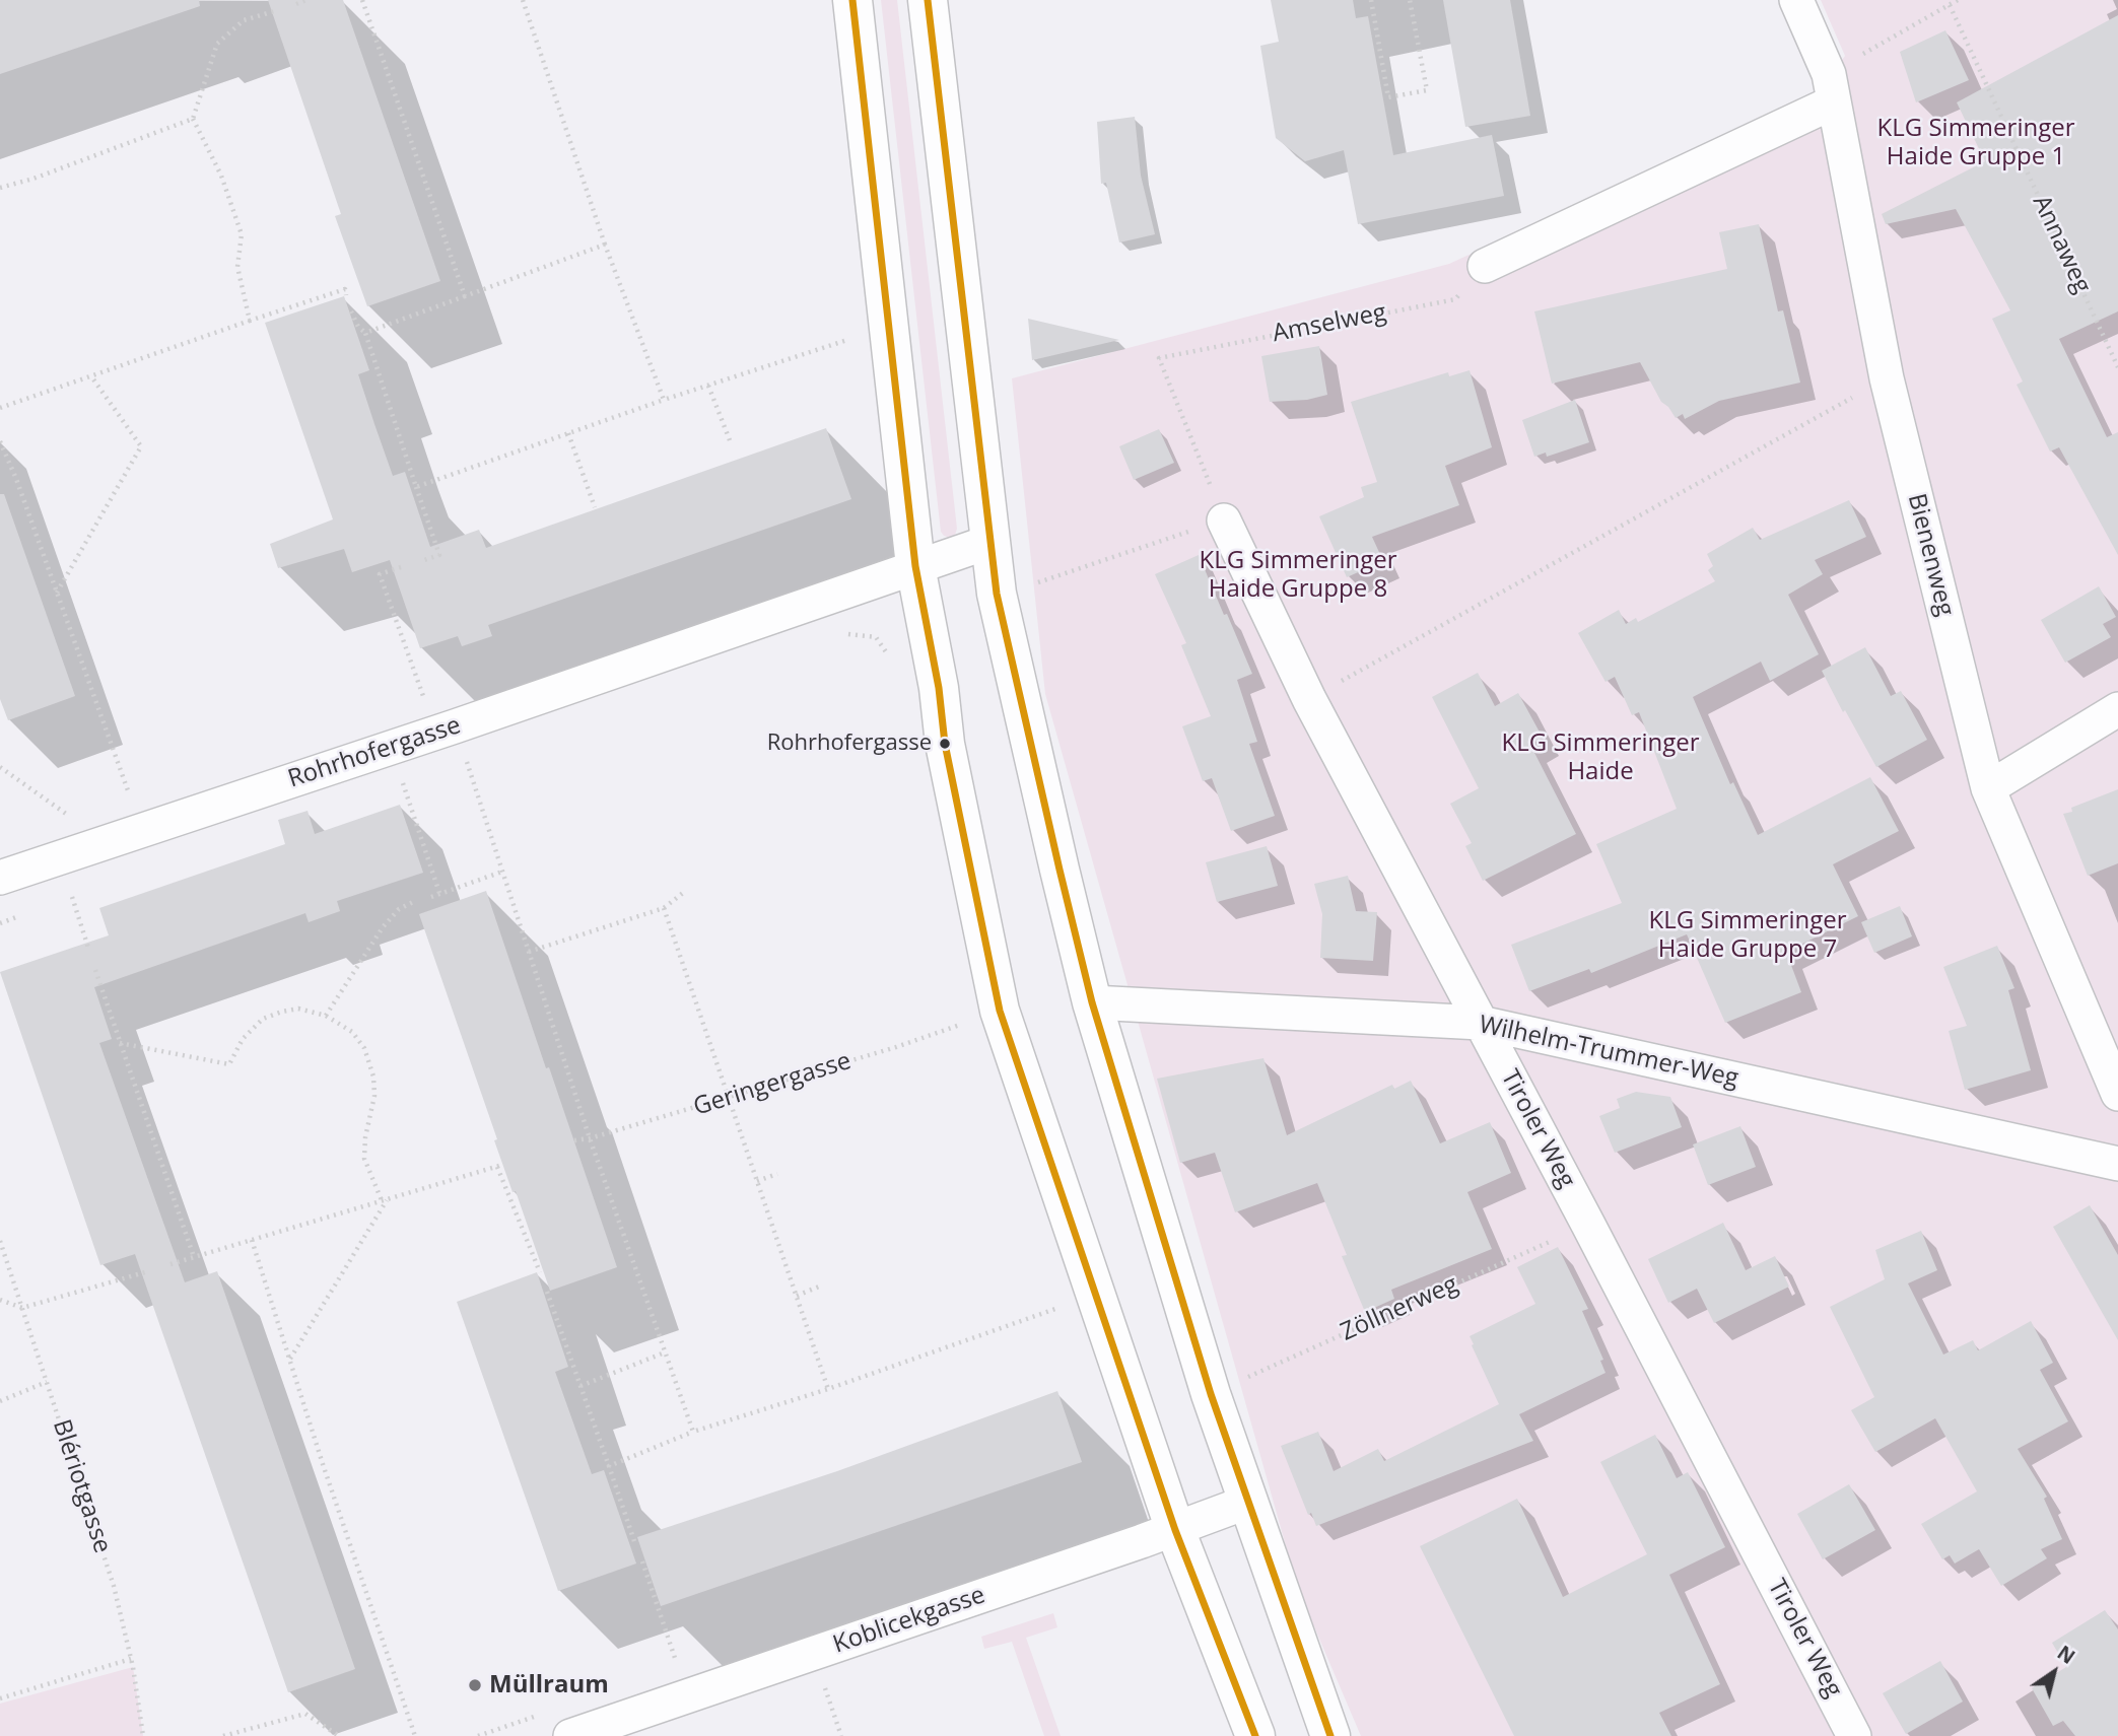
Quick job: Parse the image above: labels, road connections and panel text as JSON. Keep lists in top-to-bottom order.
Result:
{
  "streets": {
    "street": [
      "Bienenweg",
      "Rohrhofergasse",
      "Wilhelm-Trummer-Weg",
      "Tiroler Weg",
      "Koblicekgasse"
    ],
    "path": [
      "Annaweg",
      "Amselweg",
      "Geringergasse",
      "Zöllnerweg",
      "Blériotgasse"
    ]
  },
  "crossings": [
    ["Amselweg", "Tiroler Weg"],
    ["Wilhelm-Trummer-Weg", "Tiroler Weg"],
    ["Tiroler Weg", "Zöllnerweg"]
  ],
  "parks": [
    "KLG Simmeringer Haide Gruppe 1",
    "KLG Simmeringer Haide Gruppe 8",
    "KLG Simmeringer Haide",
    "KLG Simmeringer Haide Gruppe 7"
  ],
  "places": ["Rohrhofergasse", "Müllraum"],
  "north": "top right"
}
